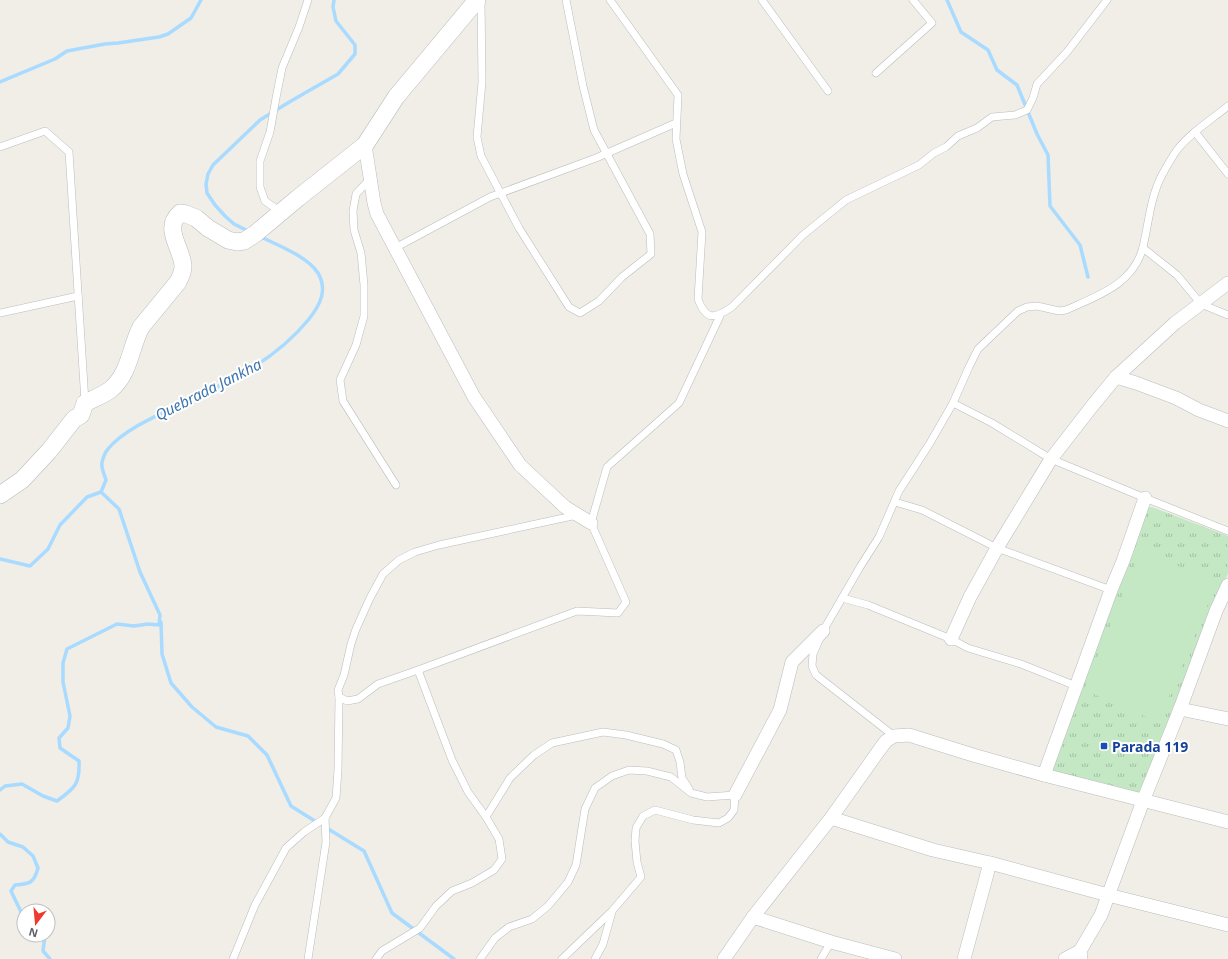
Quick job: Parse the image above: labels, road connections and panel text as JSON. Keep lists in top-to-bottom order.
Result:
{
  "water": ["Quebrada Jankha"],
  "places": {
    "transit": ["Parada 119"]
  },
  "north": "bottom"
}
